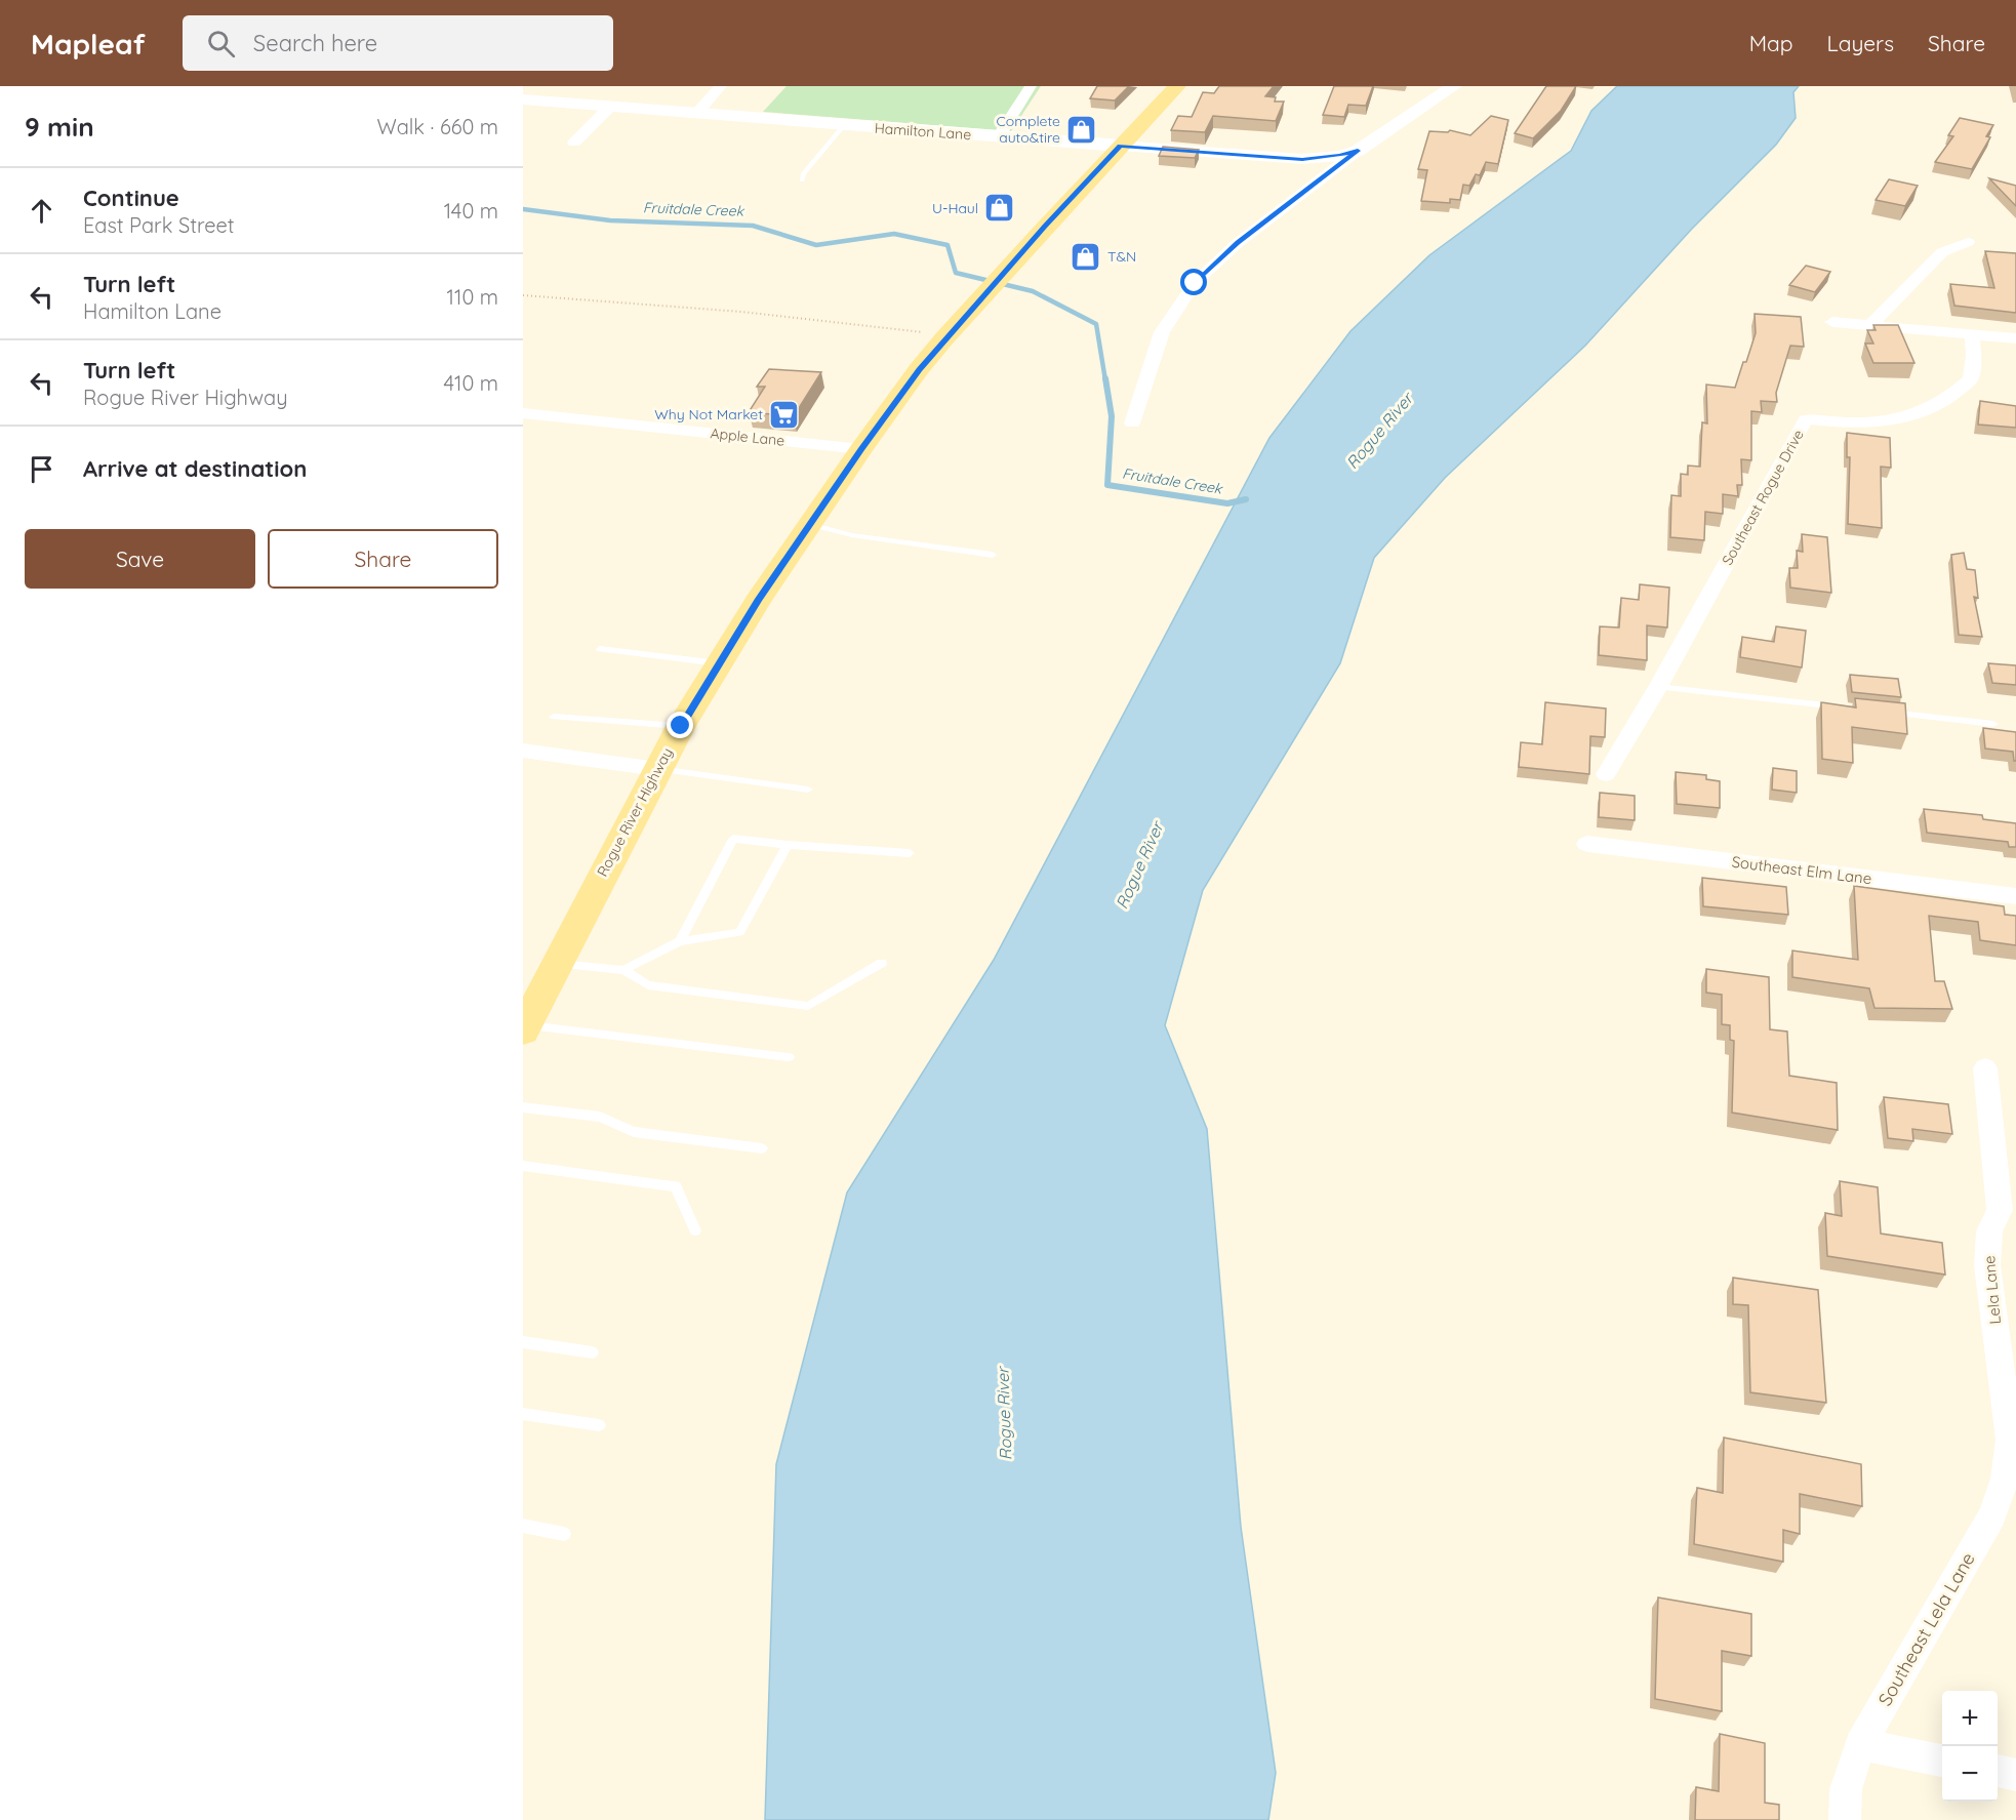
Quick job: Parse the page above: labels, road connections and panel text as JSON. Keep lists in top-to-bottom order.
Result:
{
  "streets": {
    "main road": ["Hamilton Lane", "Rogue River Highway"],
    "street": [
      "Apple Lane",
      "Southeast Rogue Drive",
      "Southeast Elm Lane",
      "Lela Lane",
      "Southeast Lela Lane"
    ]
  },
  "crossings": [
    ["Hamilton Lane", "Rogue River Highway"],
    ["Apple Lane", "Rogue River Highway"],
    ["Lela Lane", "Southeast Lela Lane"]
  ],
  "water": ["Fruitdale Creek", "Rogue River"],
  "places": {
    "shop": ["Complete auto&tire", "U-Haul", "T&N"],
    "supermarket": ["Why Not Market"]
  },
  "page": {
    "header": "Mapleaf",
    "search": "Search here",
    "nav": ["Map", "Layers", "Share"],
    "heading": ["9 min", "Walk · 660 m"],
    "list": [
      ["Continue", "East Park Street", "140 m"],
      ["Turn left", "Hamilton Lane", "110 m"],
      ["Turn left", "Rogue River Highway", "410 m"],
      "Arrive at destination"
    ],
    "buttons": ["Save", "Share"],
    "map_buttons": ["+", "−"]
  }
}
